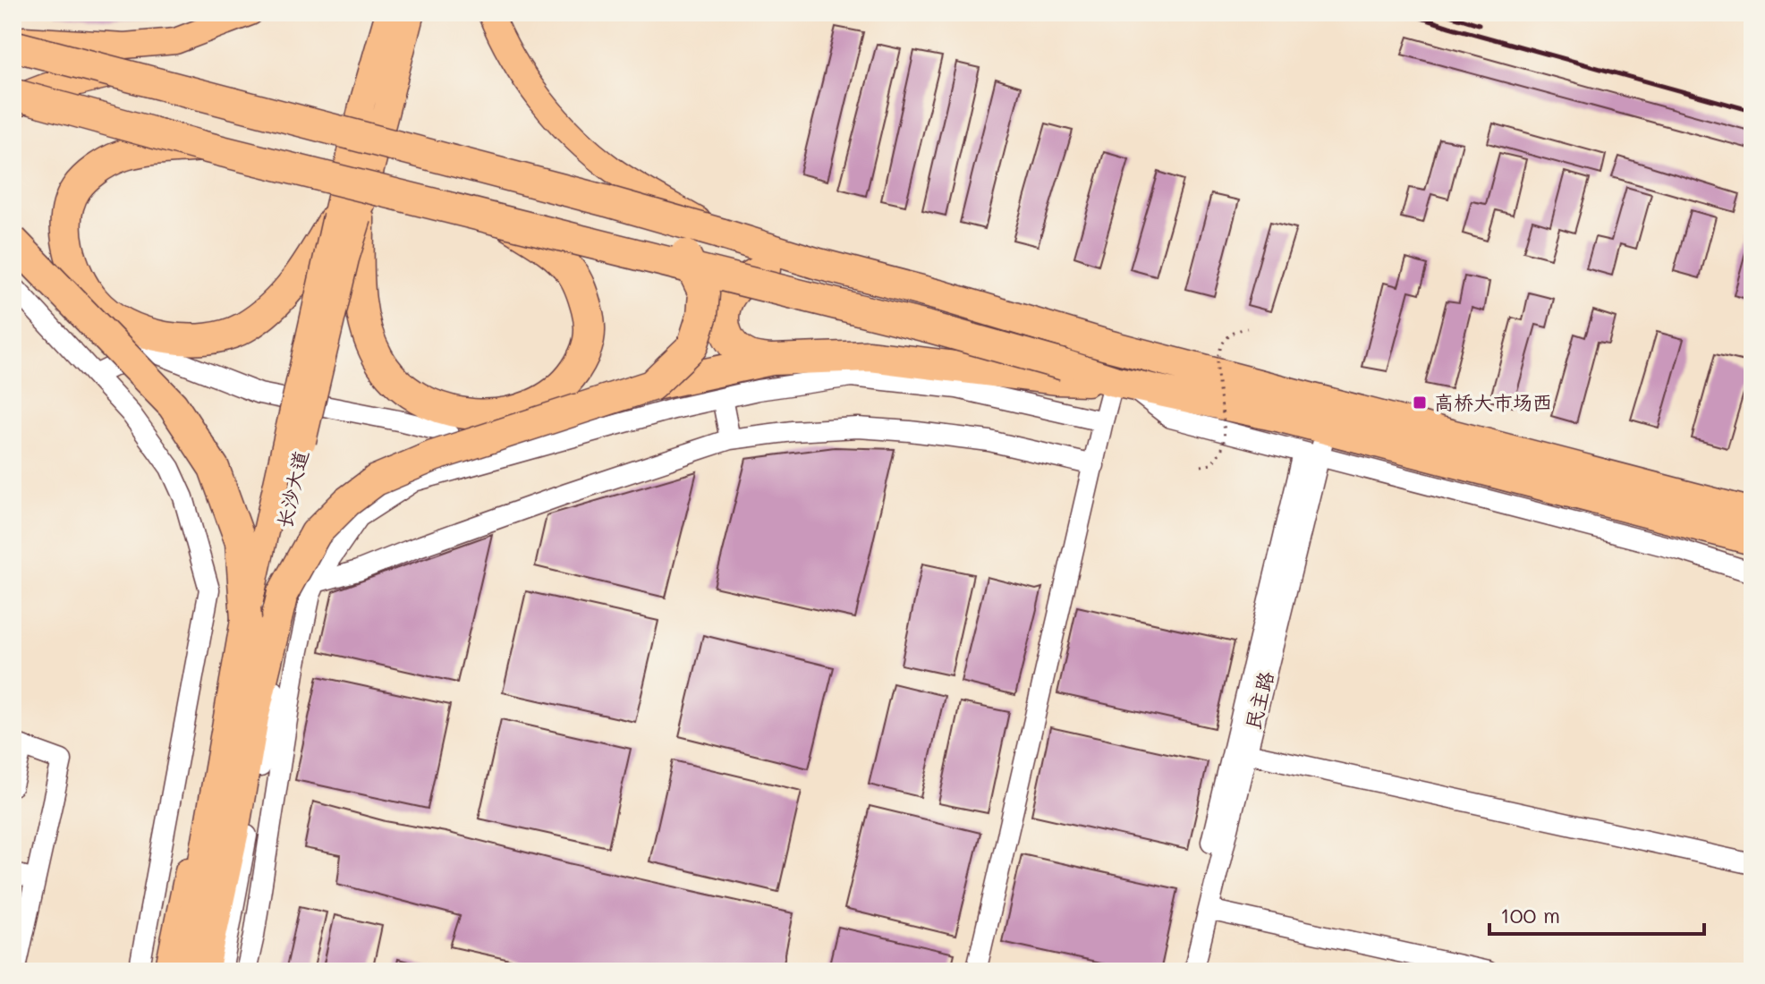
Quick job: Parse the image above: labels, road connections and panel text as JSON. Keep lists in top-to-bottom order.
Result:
{
  "streets": {
    "main road": ["长沙大道"],
    "street": ["民主路"]
  },
  "places": {
    "transit": ["高桥大市场西"]
  },
  "scale_bar": "100 m"
}
